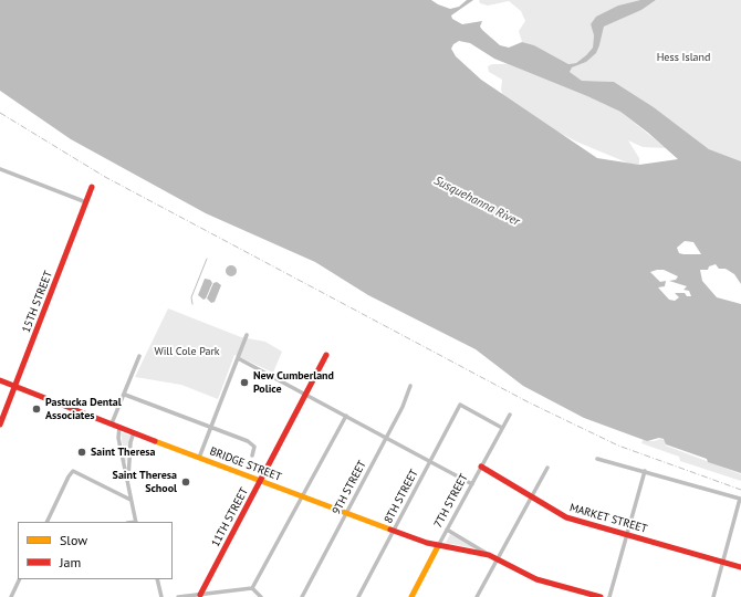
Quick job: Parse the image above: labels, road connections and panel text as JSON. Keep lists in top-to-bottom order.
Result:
{
  "streets": {
    "street": [
      "15TH STREET",
      "BRIDGE STREET",
      "9TH STREET",
      "8TH STREET",
      "7TH STREET",
      "11TH STREET",
      "MARKET STREET"
    ]
  },
  "crossings": [
    ["15TH STREET", "BRIDGE STREET"],
    ["BRIDGE STREET", "9TH STREET"],
    ["BRIDGE STREET", "8TH STREET"],
    ["BRIDGE STREET", "7TH STREET"],
    ["BRIDGE STREET", "11TH STREET"],
    ["8TH STREET", "7TH STREET"],
    ["7TH STREET", "MARKET STREET"]
  ],
  "water": ["Susquehanna River"],
  "parks": ["Hess Island", "Will Cole Park"],
  "places": [
    "New Cumberland Police",
    "Pastucka Dental Associates",
    "Saint Theresa",
    "Saint Theresa School"
  ],
  "legend": ["Slow", "Jam"]
}
